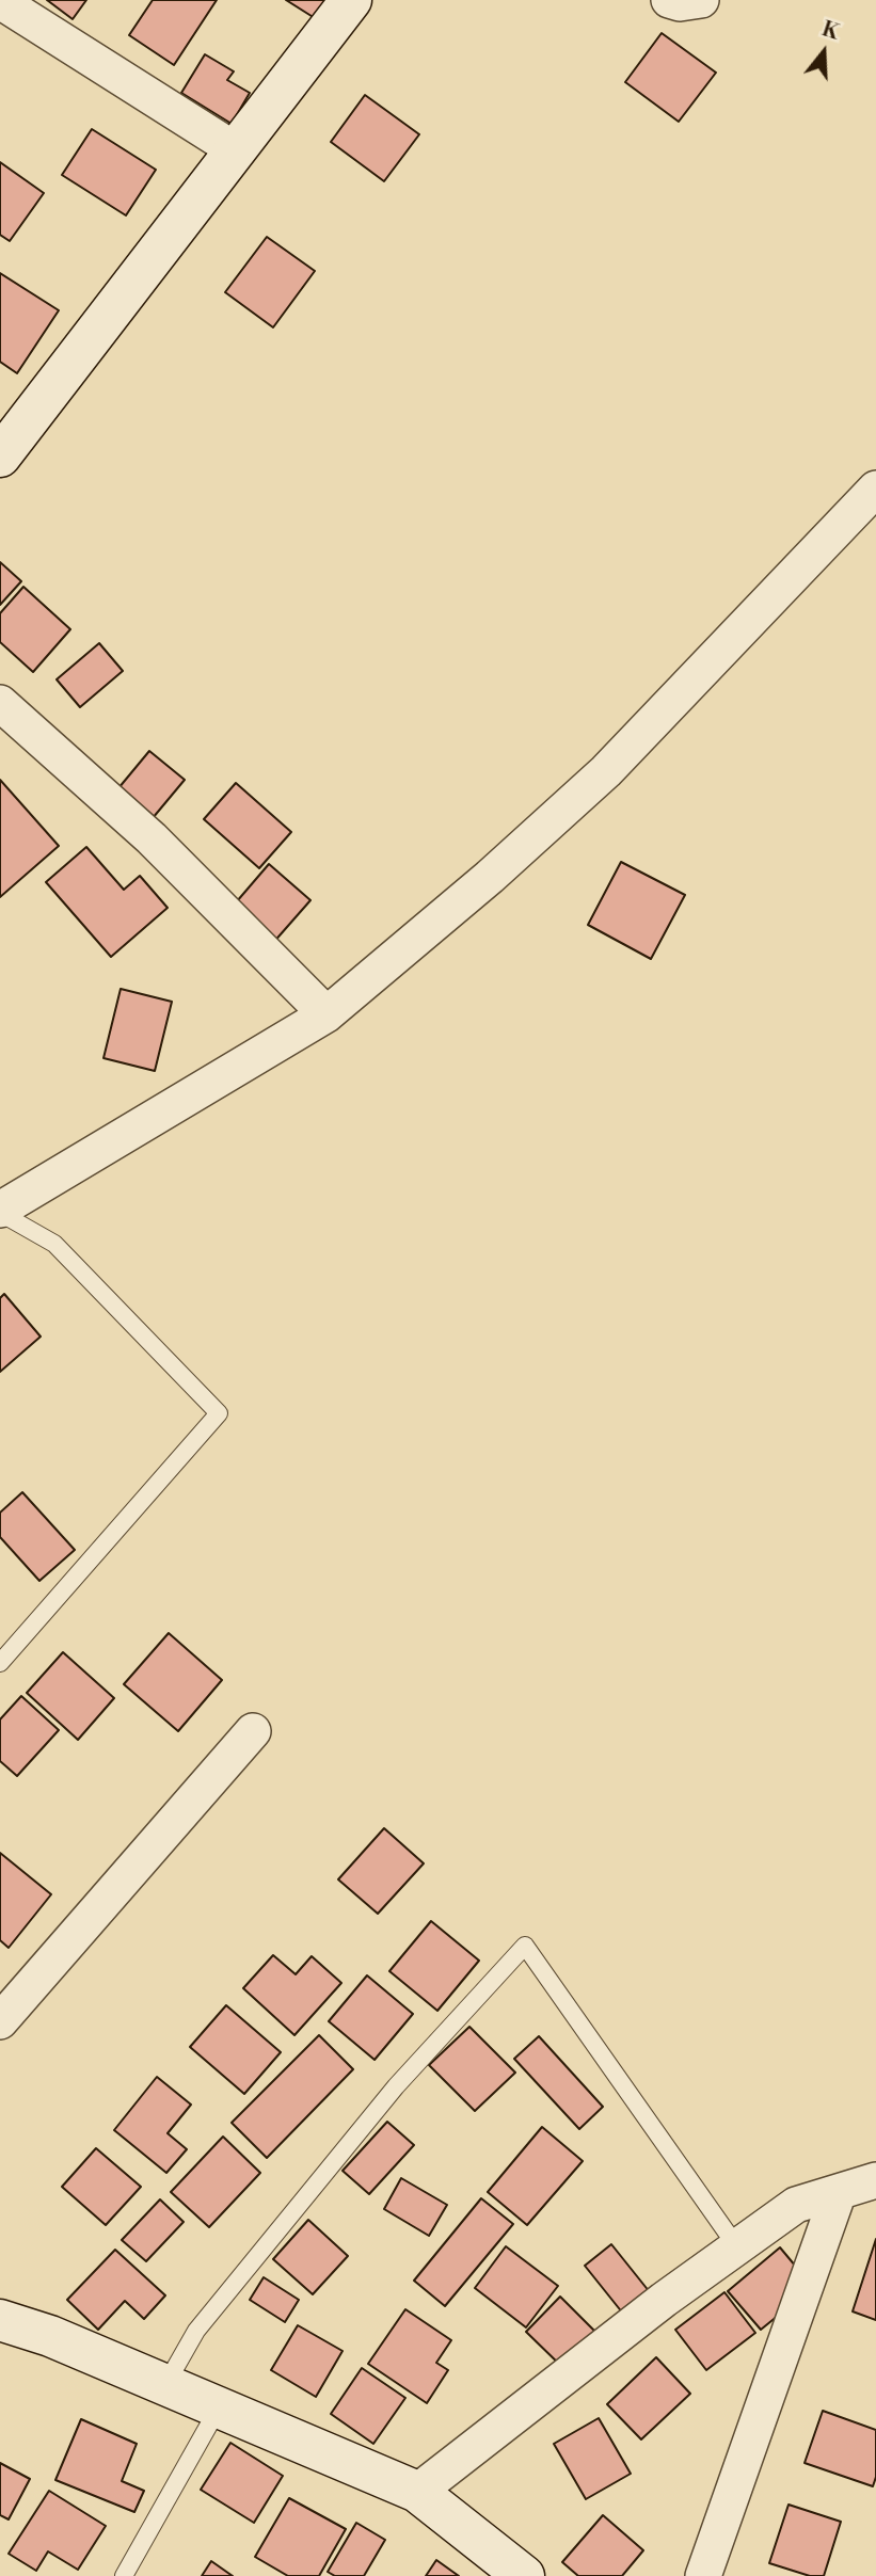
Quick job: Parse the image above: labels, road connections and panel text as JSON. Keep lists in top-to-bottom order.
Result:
{
  "north": "top"
}
